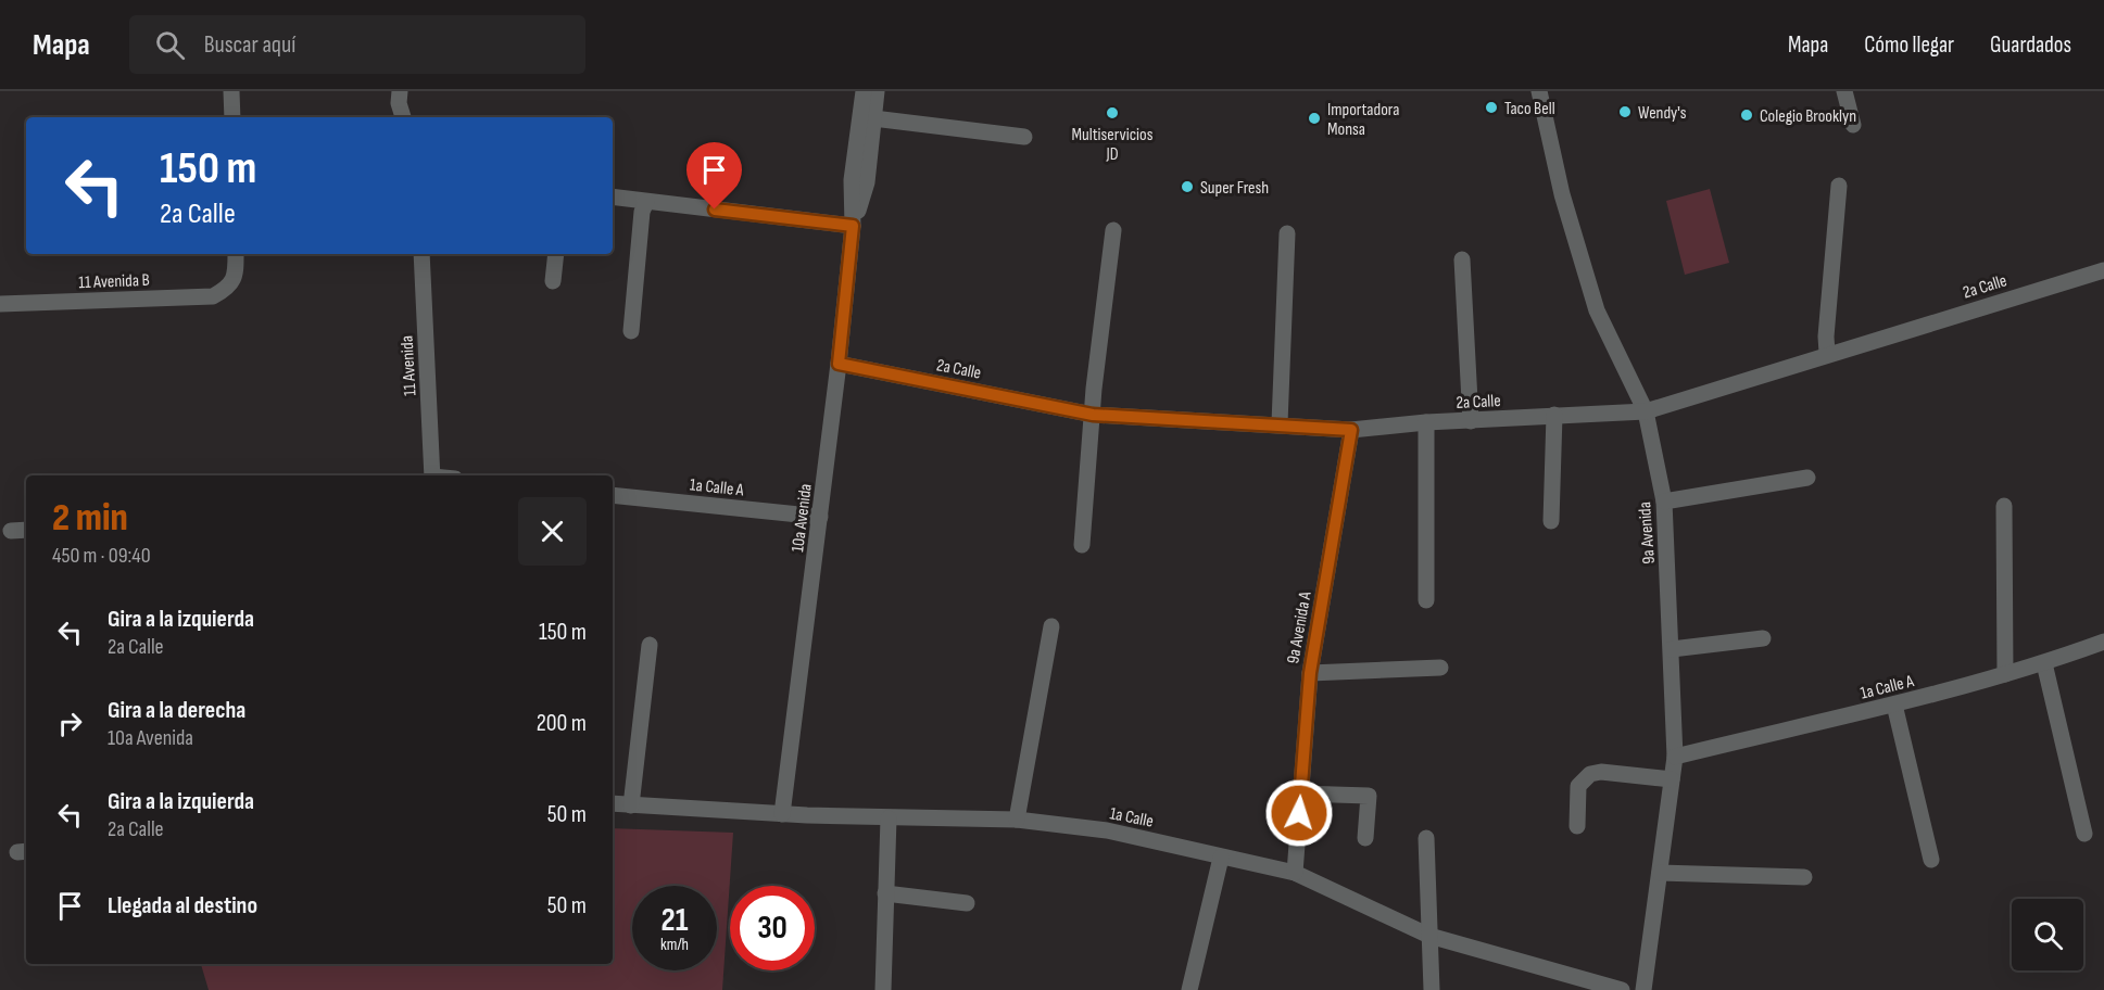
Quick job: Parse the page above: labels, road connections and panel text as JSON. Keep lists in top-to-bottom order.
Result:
{
  "streets": {
    "street": [
      "11 Avenida B",
      "2a Calle",
      "11 Avenida",
      "1a Calle A",
      "10a Avenida",
      "9a Avenida",
      "9a Avenida A",
      "1a Calle"
    ]
  },
  "crossings": [
    ["2a Calle", "10a Avenida"],
    ["2a Calle", "9a Avenida"],
    ["2a Calle", "9a Avenida A"],
    ["1a Calle A", "10a Avenida"],
    ["1a Calle A", "9a Avenida"],
    ["10a Avenida", "1a Calle"],
    ["9a Avenida A", "1a Calle"]
  ],
  "places": [
    "Taco Bell",
    "Wendy's",
    "Multiservicios JD",
    "Colegio Brooklyn",
    "Importadora Monsa",
    "Super Fresh"
  ],
  "page": {
    "header": "Mapa",
    "search": "Buscar aquí",
    "nav": ["Mapa", "Cómo llegar", "Guardados"],
    "turn": ["150 m", "2a Calle"],
    "heading": ["2 min", "450 m · 09:40"],
    "list": [
      {
        "name": "Gira a la izquierda",
        "note": "2a Calle",
        "value": "150 m"
      },
      {
        "name": "Gira a la derecha",
        "note": "10a Avenida",
        "value": "200 m"
      },
      {
        "name": "Gira a la izquierda",
        "note": "2a Calle",
        "value": "50 m"
      },
      {
        "name": "Llegada al destino",
        "value": "50 m"
      }
    ],
    "speed": "21 km/h",
    "limit": "30"
  }
}
